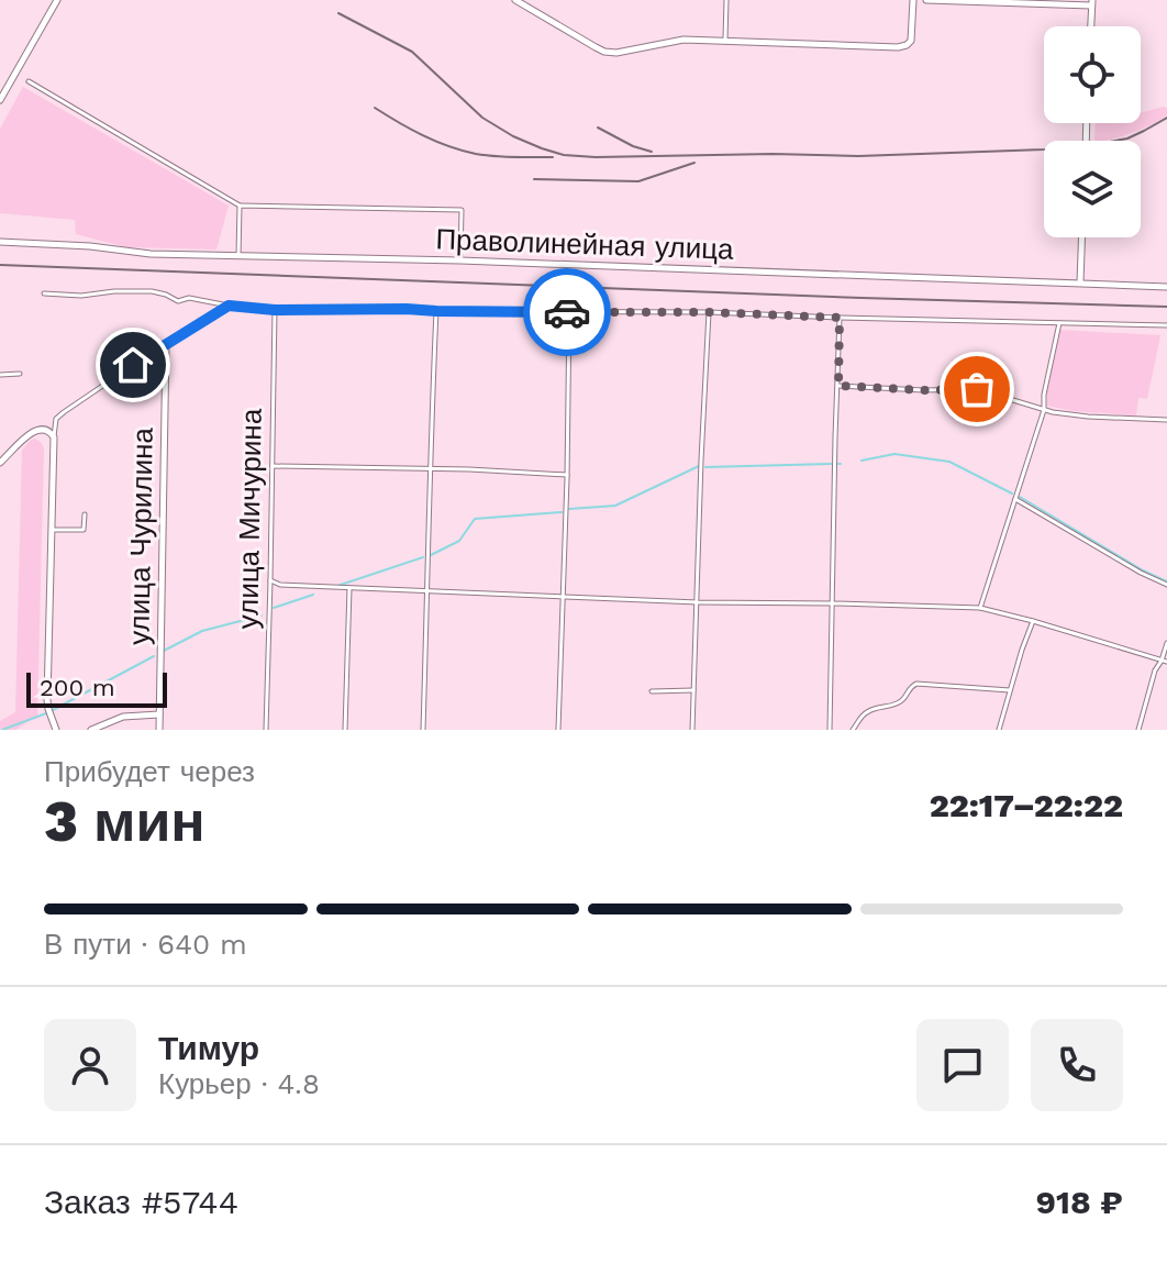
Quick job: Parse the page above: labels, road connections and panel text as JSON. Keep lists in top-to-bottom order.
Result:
{
  "streets": {
    "main road": ["Праволинейная улица", "улица Чурилина"],
    "street": ["улица Мичурина"]
  },
  "scale_bar": "200 m",
  "page": {
    "scale": "200 m",
    "heading": ["3 мин", "Прибудет через", "22:17–22:22"],
    "panel": [
      "Тимур",
      "Курьер · 4.8",
      "Заказ #5744",
      "918 ₽"
    ],
    "bar": "В пути · 640 m"
  }
}
